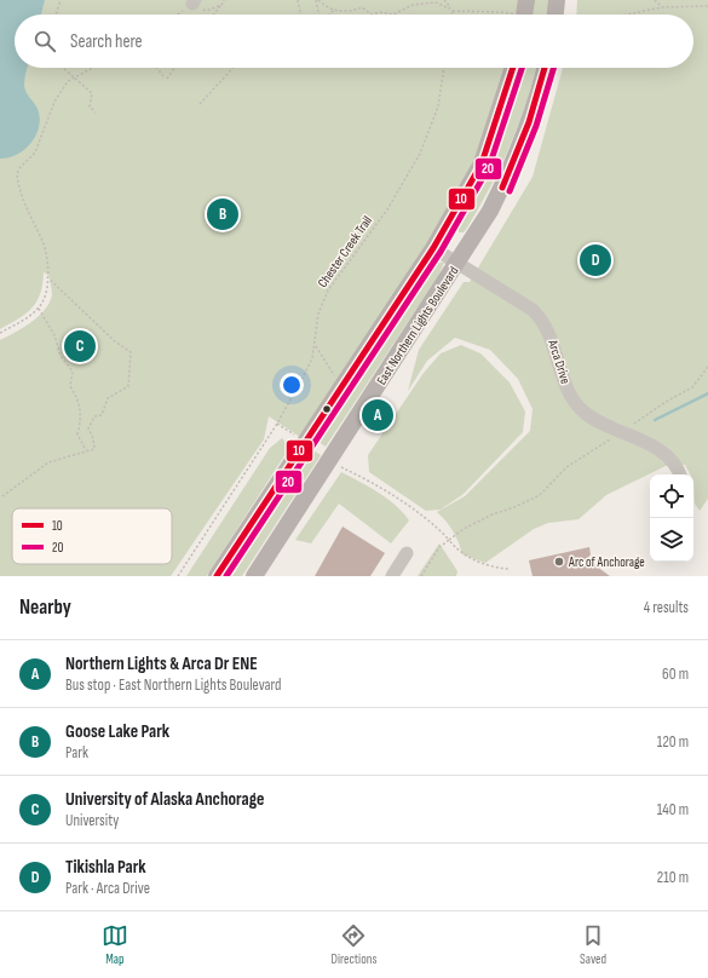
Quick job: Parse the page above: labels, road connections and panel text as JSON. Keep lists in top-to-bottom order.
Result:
{
  "streets": {
    "main road": ["East Northern Lights Boulevard"],
    "street": ["Arca Drive"],
    "path": ["Chester Creek Trail"]
  },
  "crossings": [
    ["East Northern Lights Boulevard", "Arca Drive"]
  ],
  "places": ["Arc of Anchorage"],
  "lines": ["transit line 10", "transit line 20"],
  "legend": ["10", "20"],
  "page": {
    "search": "Search here",
    "pins": [
      "B",
      "D",
      "C",
      "A"
    ],
    "heading": ["Nearby", "4 results"],
    "list": [
      {
        "mark": "A",
        "name": "Northern Lights & Arca Dr ENE",
        "note": "Bus stop · East Northern Lights Boulevard",
        "value": "60 m"
      },
      {
        "mark": "B",
        "name": "Goose Lake Park",
        "note": "Park",
        "value": "120 m"
      },
      {
        "mark": "C",
        "name": "University of Alaska Anchorage",
        "note": "University",
        "value": "140 m"
      },
      {
        "mark": "D",
        "name": "Tikishla Park",
        "note": "Park · Arca Drive",
        "value": "210 m"
      }
    ],
    "nav": ["Map", "Directions", "Saved"]
  }
}
